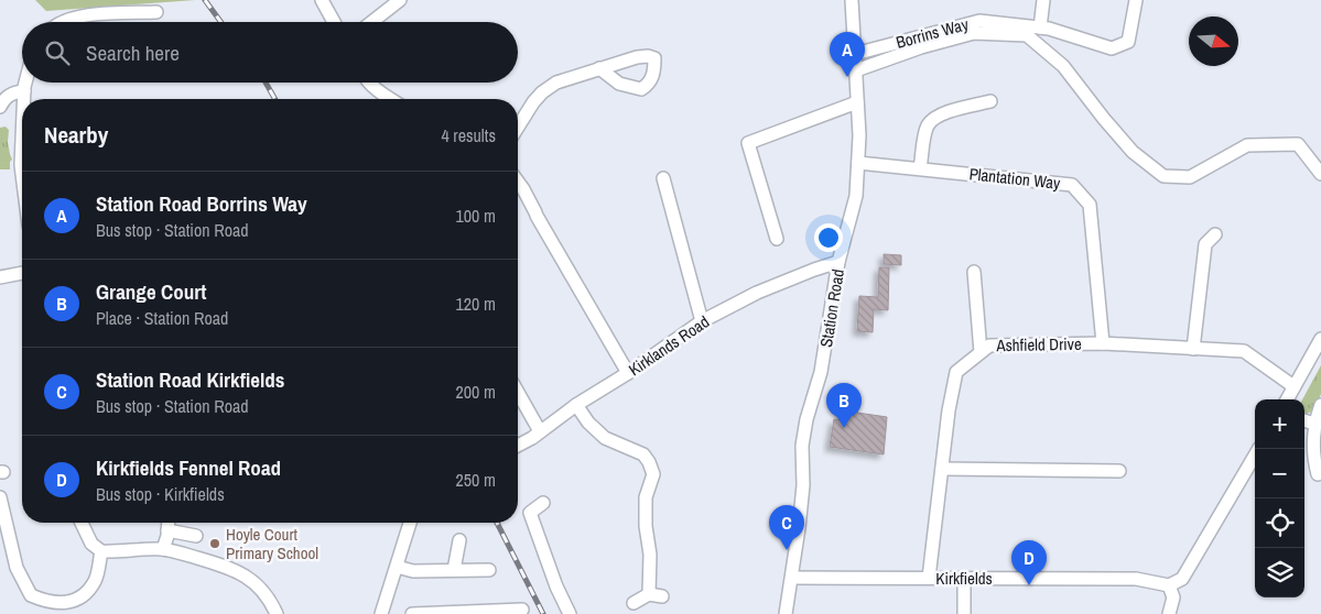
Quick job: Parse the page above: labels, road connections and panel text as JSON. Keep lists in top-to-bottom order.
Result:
{
  "streets": {
    "street": [
      "Borrins Way",
      "Plantation Way",
      "Station Road",
      "Ashfield Drive",
      "Kirklands Road",
      "Kirkfields"
    ]
  },
  "crossings": [
    ["Borrins Way", "Station Road"],
    ["Plantation Way", "Station Road"],
    ["Plantation Way", "Ashfield Drive"],
    ["Station Road", "Kirklands Road"],
    ["Station Road", "Kirkfields"],
    ["Ashfield Drive", "Kirkfields"]
  ],
  "places": ["Hoyle Court Primary School"],
  "north": "right",
  "page": {
    "search": "Search here",
    "pins": [
      "A",
      "B",
      "C",
      "D"
    ],
    "heading": ["Nearby", "4 results"],
    "list": [
      {
        "mark": "A",
        "name": "Station Road Borrins Way",
        "note": "Bus stop · Station Road",
        "value": "100 m"
      },
      {
        "mark": "B",
        "name": "Grange Court",
        "note": "Place · Station Road",
        "value": "120 m"
      },
      {
        "mark": "C",
        "name": "Station Road Kirkfields",
        "note": "Bus stop · Station Road",
        "value": "200 m"
      },
      {
        "mark": "D",
        "name": "Kirkfields Fennel Road",
        "note": "Bus stop · Kirkfields",
        "value": "250 m"
      }
    ],
    "map_buttons": ["+", "−"]
  }
}
